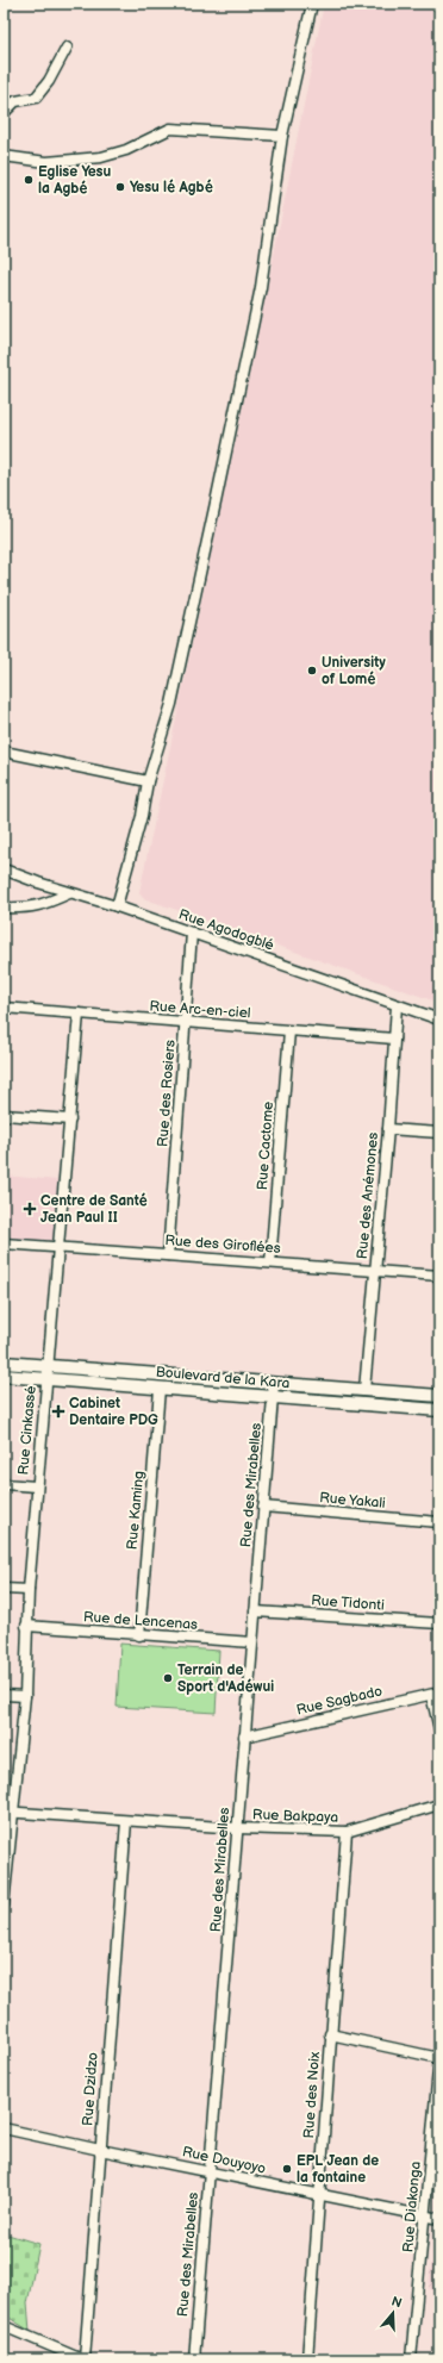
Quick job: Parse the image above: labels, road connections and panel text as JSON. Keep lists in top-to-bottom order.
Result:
{
  "streets": {
    "main road": ["Boulevard de la Kara"],
    "street": [
      "Rue Agodogblé",
      "Rue Arc-en-ciel",
      "Rue des Rosiers",
      "Rue Cactome",
      "Rue des Anémones",
      "Rue des Giroflées",
      "Rue Cinkassé",
      "Rue des Mirabelles",
      "Rue Yakali",
      "Rue Kaming",
      "Rue Tidonti",
      "Rue de Lencenas",
      "Rue Sagbado",
      "Rue Bakpaya",
      "Rue Dzidzo",
      "Rue des Noix",
      "Rue Douyoyo",
      "Rue Diakonga"
    ]
  },
  "crossings": [
    ["Rue Agodogblé", "Rue des Rosiers"],
    ["Rue Agodogblé", "Rue des Anémones"],
    ["Rue Arc-en-ciel", "Rue des Rosiers"],
    ["Rue Arc-en-ciel", "Rue Cactome"],
    ["Rue Arc-en-ciel", "Rue des Anémones"],
    ["Rue Arc-en-ciel", "Rue Cinkassé"],
    ["Rue des Rosiers", "Rue des Giroflées"],
    ["Rue Cactome", "Rue des Giroflées"],
    ["Rue des Anémones", "Rue des Giroflées"],
    ["Rue des Anémones", "Boulevard de la Kara"],
    ["Rue des Giroflées", "Rue Cinkassé"],
    ["Boulevard de la Kara", "Rue Cinkassé"],
    ["Boulevard de la Kara", "Rue des Mirabelles"],
    ["Boulevard de la Kara", "Rue Kaming"],
    ["Rue Cinkassé", "Rue de Lencenas"],
    ["Rue Cinkassé", "Rue Bakpaya"],
    ["Rue des Mirabelles", "Rue Yakali"],
    ["Rue des Mirabelles", "Rue Tidonti"],
    ["Rue des Mirabelles", "Rue de Lencenas"],
    ["Rue des Mirabelles", "Rue Sagbado"],
    ["Rue des Mirabelles", "Rue Bakpaya"],
    ["Rue des Mirabelles", "Rue Douyoyo"],
    ["Rue Kaming", "Rue de Lencenas"],
    ["Rue Bakpaya", "Rue Dzidzo"],
    ["Rue Bakpaya", "Rue des Noix"],
    ["Rue Dzidzo", "Rue Douyoyo"],
    ["Rue des Noix", "Rue Douyoyo"],
    ["Rue Douyoyo", "Rue Diakonga"]
  ],
  "places": {
    "other": [
      "Eglise Yesu la Agbé",
      "Yesu lé Agbé",
      "University of Lomé",
      "Terrain de Sport d'Adéwui",
      "EPL Jean de la fontaine"
    ],
    "health": ["Centre de Santé Jean Paul II", "Cabinet Dentaire PDG"]
  },
  "north": "top"
}
